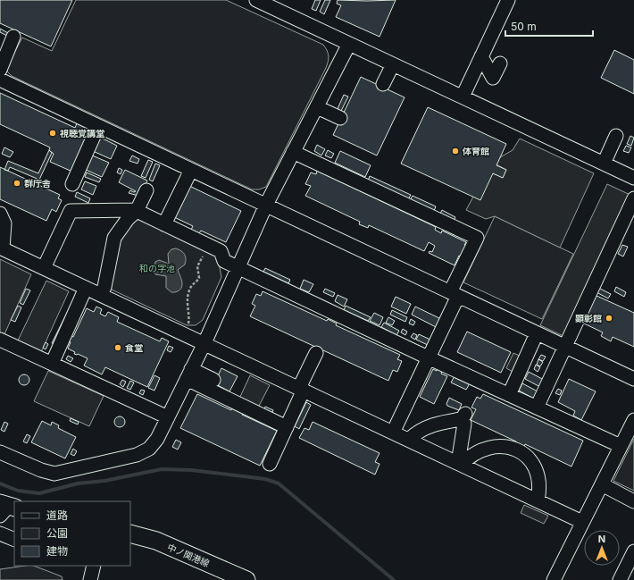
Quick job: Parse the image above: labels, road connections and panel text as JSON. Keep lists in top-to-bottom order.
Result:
{
  "streets": {
    "main road": ["中ノ関港線"]
  },
  "parks": ["和の字池"],
  "places": [
    "視聴覚講堂",
    "体育館",
    "群庁舎",
    "顕彰館",
    "食堂"
  ],
  "legend": ["道路", "公園", "建物"],
  "scale_bar": "50 m",
  "north": "top"
}
